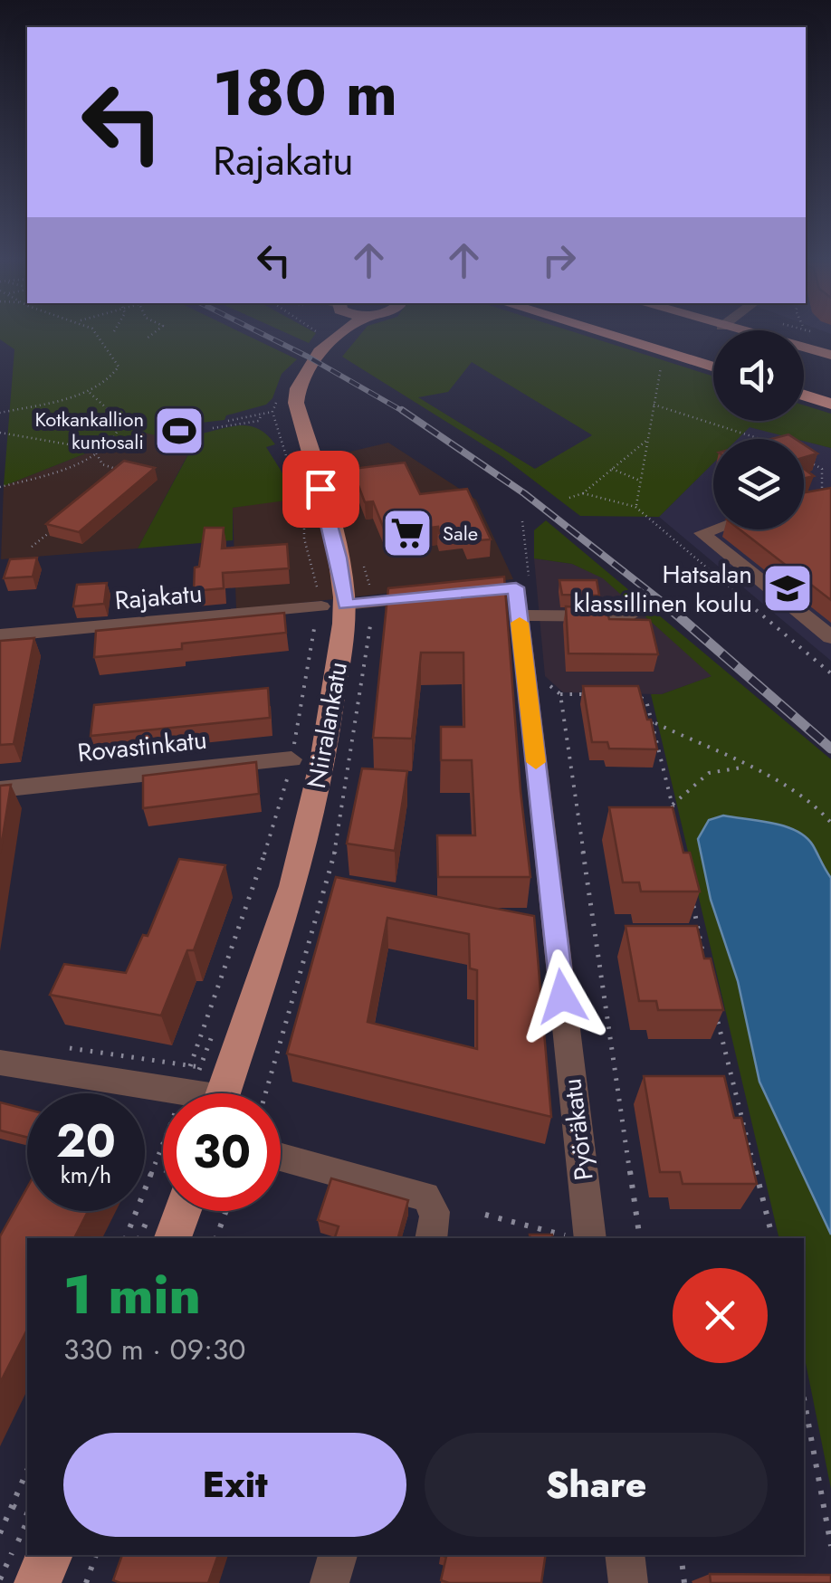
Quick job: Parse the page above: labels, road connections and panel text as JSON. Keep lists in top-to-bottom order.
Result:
{
  "streets": {
    "main road": ["Niiralankatu"],
    "street": ["Rajakatu", "Rovastinkatu", "Pyöräkatu"]
  },
  "crossings": [
    ["Rajakatu", "Niiralankatu"],
    ["Rajakatu", "Pyöräkatu"]
  ],
  "places": {
    "sports": ["Kotkankallion kuntosali"],
    "supermarket": ["Sale"],
    "school or university": ["Hatsalan klassillinen koulu"]
  },
  "page": {
    "turn": ["180 m", "Rajakatu"],
    "speed": "20 km/h",
    "limit": "30",
    "heading": ["1 min", "330 m · 09:30"],
    "buttons": ["Exit", "Share"]
  }
}
